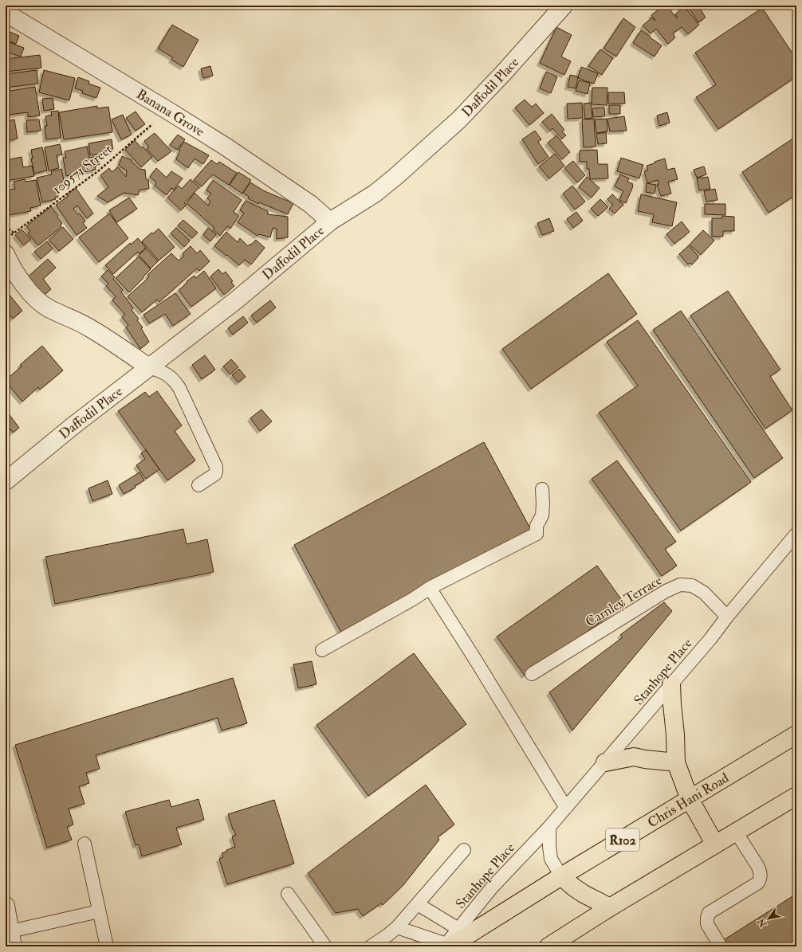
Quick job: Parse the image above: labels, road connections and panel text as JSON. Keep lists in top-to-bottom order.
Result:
{
  "streets": {
    "main road": ["Chris Hani Road", "R102"],
    "street": ["Daffodil Place", "Banana Grove"],
    "lane": ["Carnley Terrace", "Stanhope Place"],
    "path": ["109571 Street"]
  },
  "crossings": [
    ["Daffodil Place", "Banana Grove"],
    ["Banana Grove", "109571 Street"],
    ["Carnley Terrace", "Stanhope Place"],
    ["Stanhope Place", "Chris Hani Road"]
  ],
  "north": "bottom left"
}
